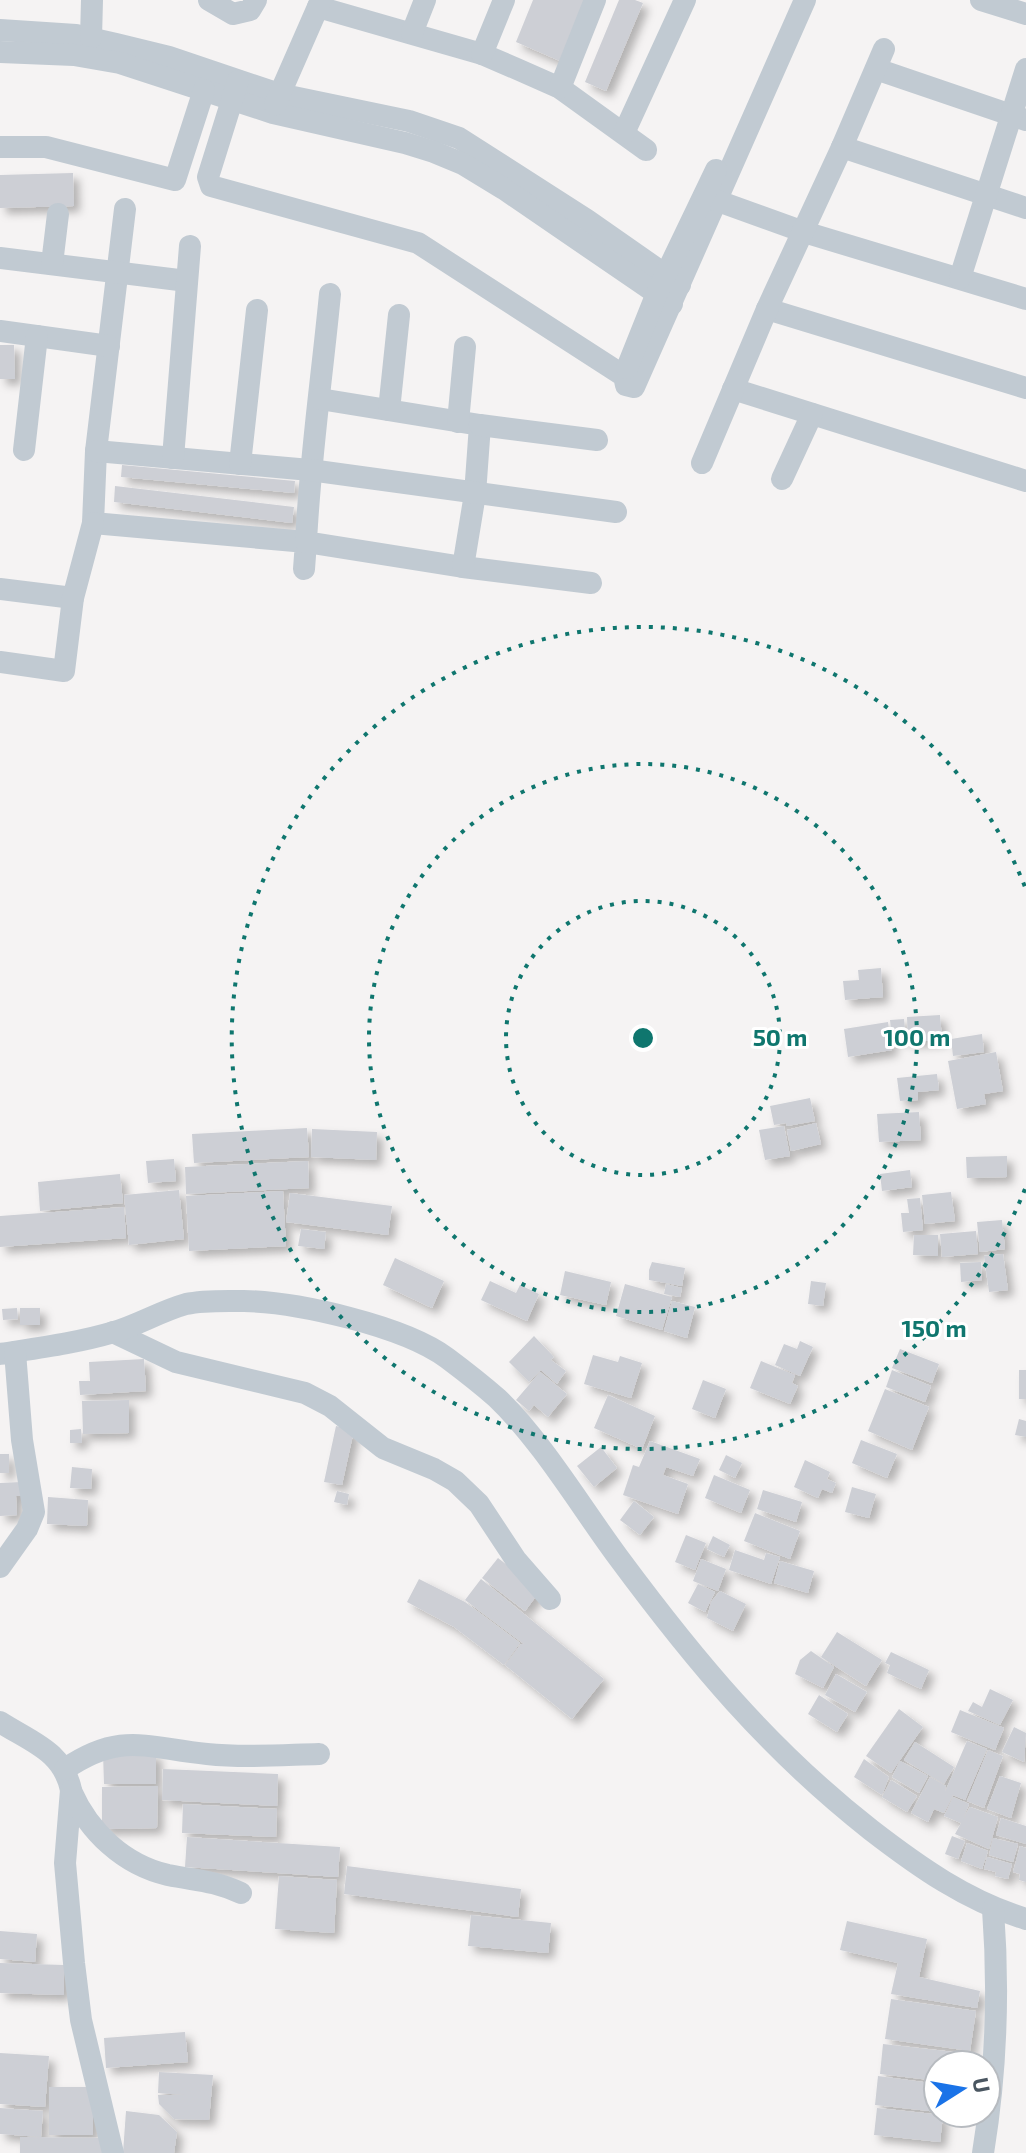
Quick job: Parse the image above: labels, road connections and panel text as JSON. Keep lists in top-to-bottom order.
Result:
{
  "north": "right",
  "rings": ["50 m", "100 m", "150 m"]
}
